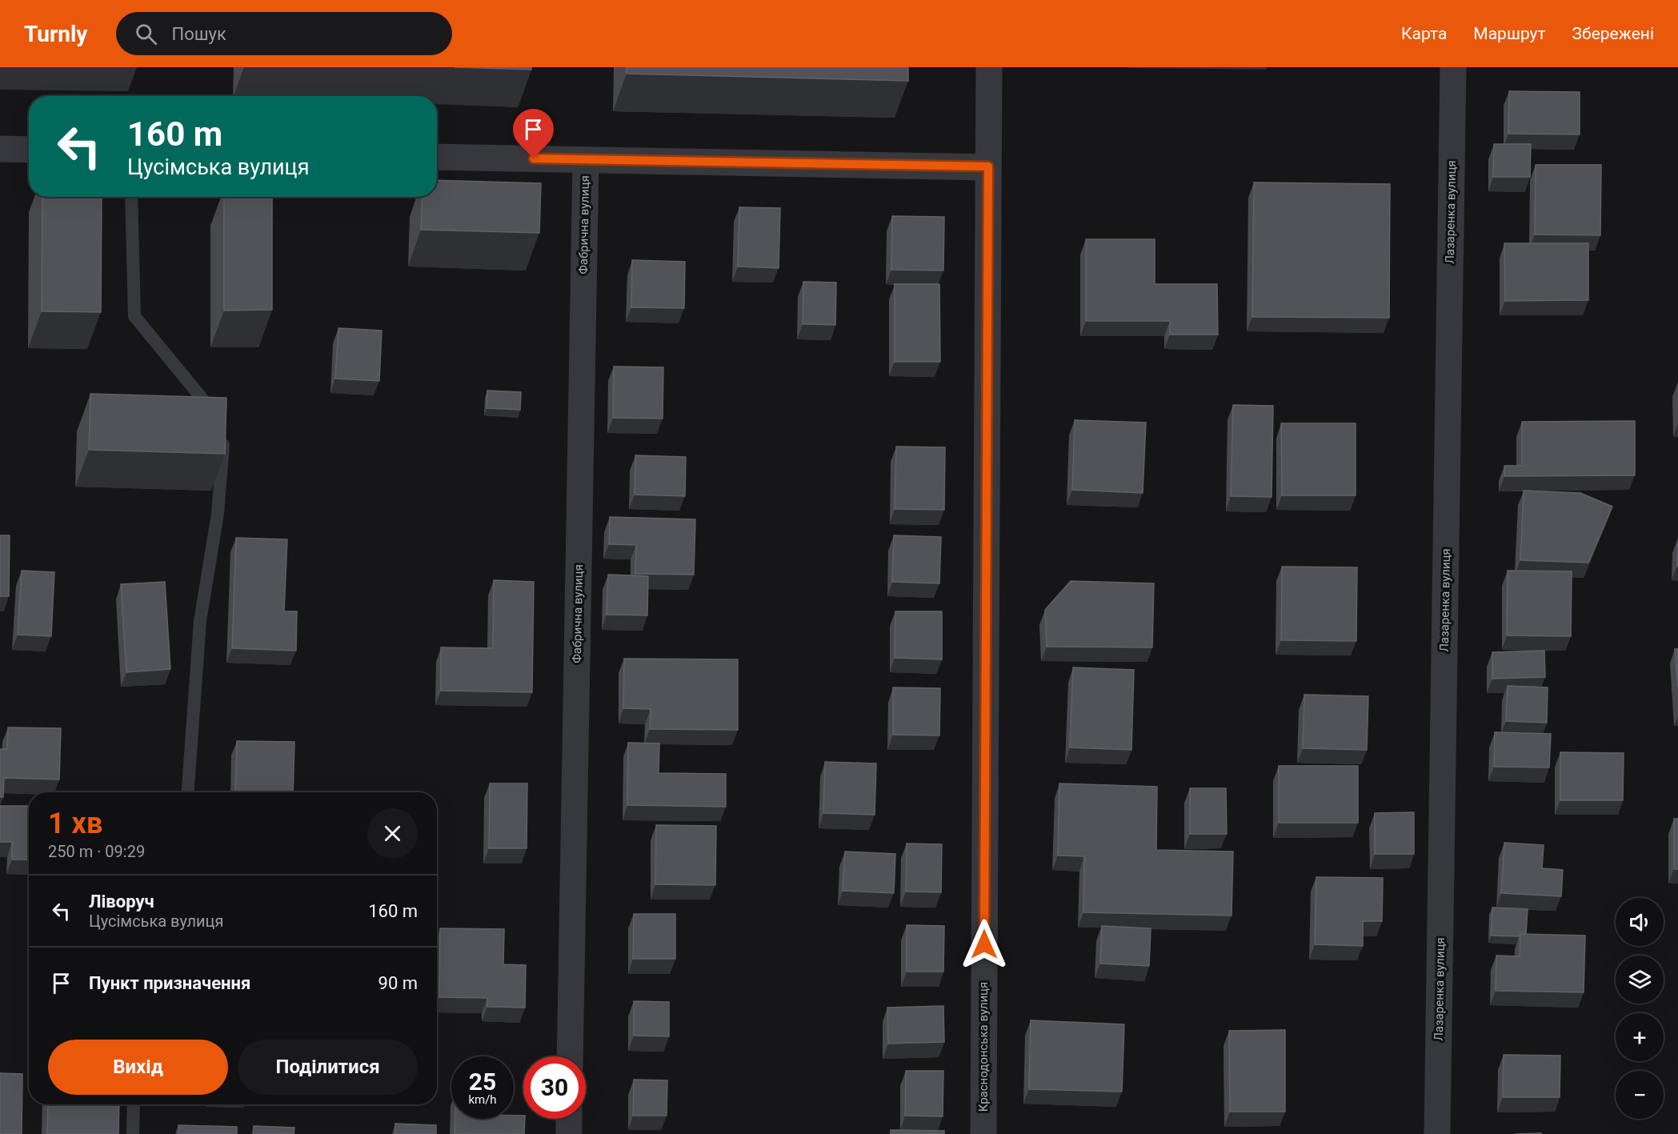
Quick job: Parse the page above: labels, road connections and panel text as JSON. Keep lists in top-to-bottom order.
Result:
{
  "streets": {
    "street": ["Лазаренка вулиця", "Фабрична вулиця", "Краснодонська вулиця"]
  },
  "page": {
    "header": "Turnly",
    "search": "Пошук",
    "nav": ["Карта", "Маршрут", "Збережені"],
    "turn": ["160 m", "Цусімська вулиця"],
    "heading": ["1 хв", "250 m · 09:29"],
    "list": [
      {
        "name": "Ліворуч",
        "note": "Цусімська вулиця",
        "value": "160 m"
      },
      {
        "name": "Пункт призначення",
        "value": "90 m"
      }
    ],
    "map_buttons": ["+", "−"],
    "buttons": ["Вихід", "Поділитися"],
    "speed": "25 km/h",
    "limit": "30"
  }
}
